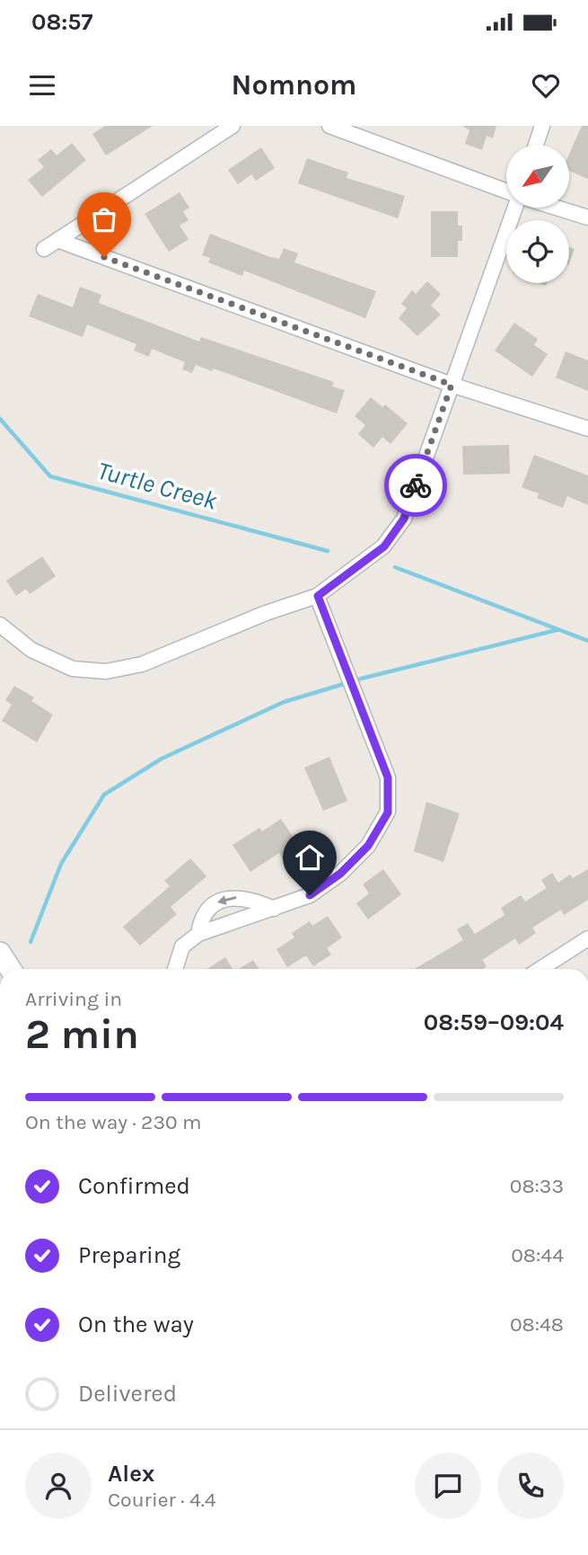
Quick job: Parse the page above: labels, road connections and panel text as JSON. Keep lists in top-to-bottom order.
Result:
{
  "water": ["Turtle Creek"],
  "north": "bottom left",
  "page": {
    "status": "08:57",
    "header": "Nomnom",
    "heading": ["2 min", "Arriving in", "08:59–09:04"],
    "panel": ["Alex", "Courier · 4.4"],
    "bar": "On the way · 230 m",
    "list": [
      ["Confirmed", "08:33"],
      ["Preparing", "08:44"],
      ["On the way", "08:48"],
      "Delivered"
    ]
  }
}
